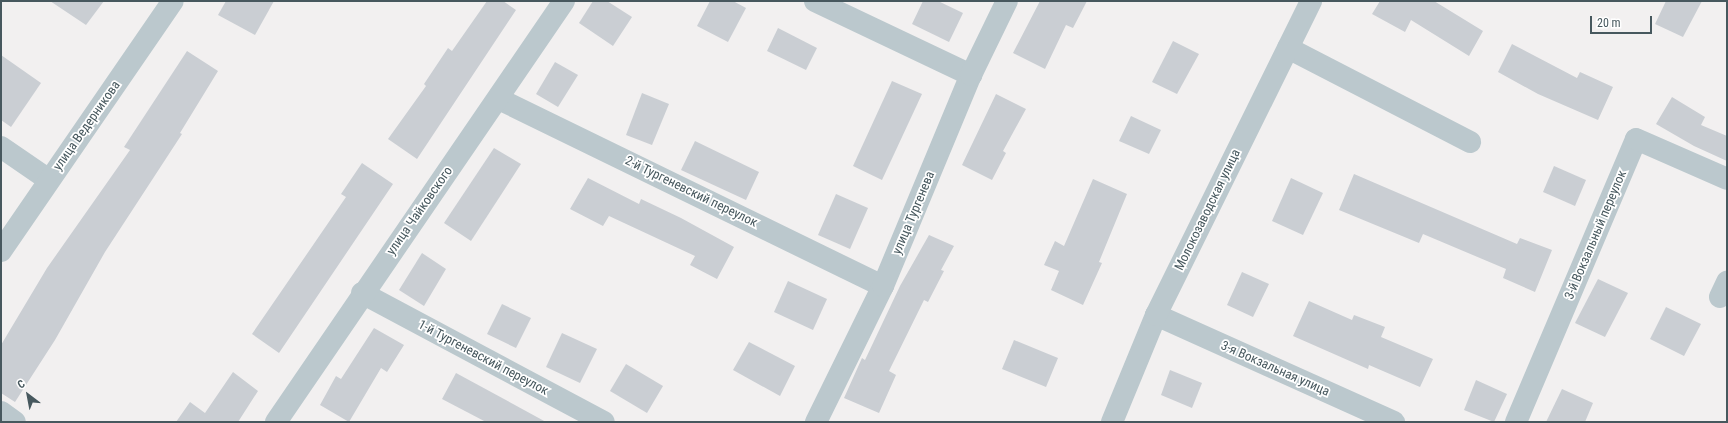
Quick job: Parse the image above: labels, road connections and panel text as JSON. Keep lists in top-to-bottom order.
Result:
{
  "streets": {
    "street": [
      "улица Ведерникова",
      "2-й Тургеневский переулок",
      "Молокозаводская улица",
      "улица Чайковского",
      "улица Тургенева",
      "3-й Вокзальный переулок",
      "1-й Тургеневский переулок",
      "3-я Вокзальная улица"
    ]
  },
  "crossings": [
    ["2-й Тургеневский переулок", "улица Чайковского"],
    ["2-й Тургеневский переулок", "улица Тургенева"],
    ["Молокозаводская улица", "3-я Вокзальная улица"],
    ["улица Чайковского", "1-й Тургеневский переулок"]
  ],
  "scale_bar": "20 m",
  "north": "top left"
}
